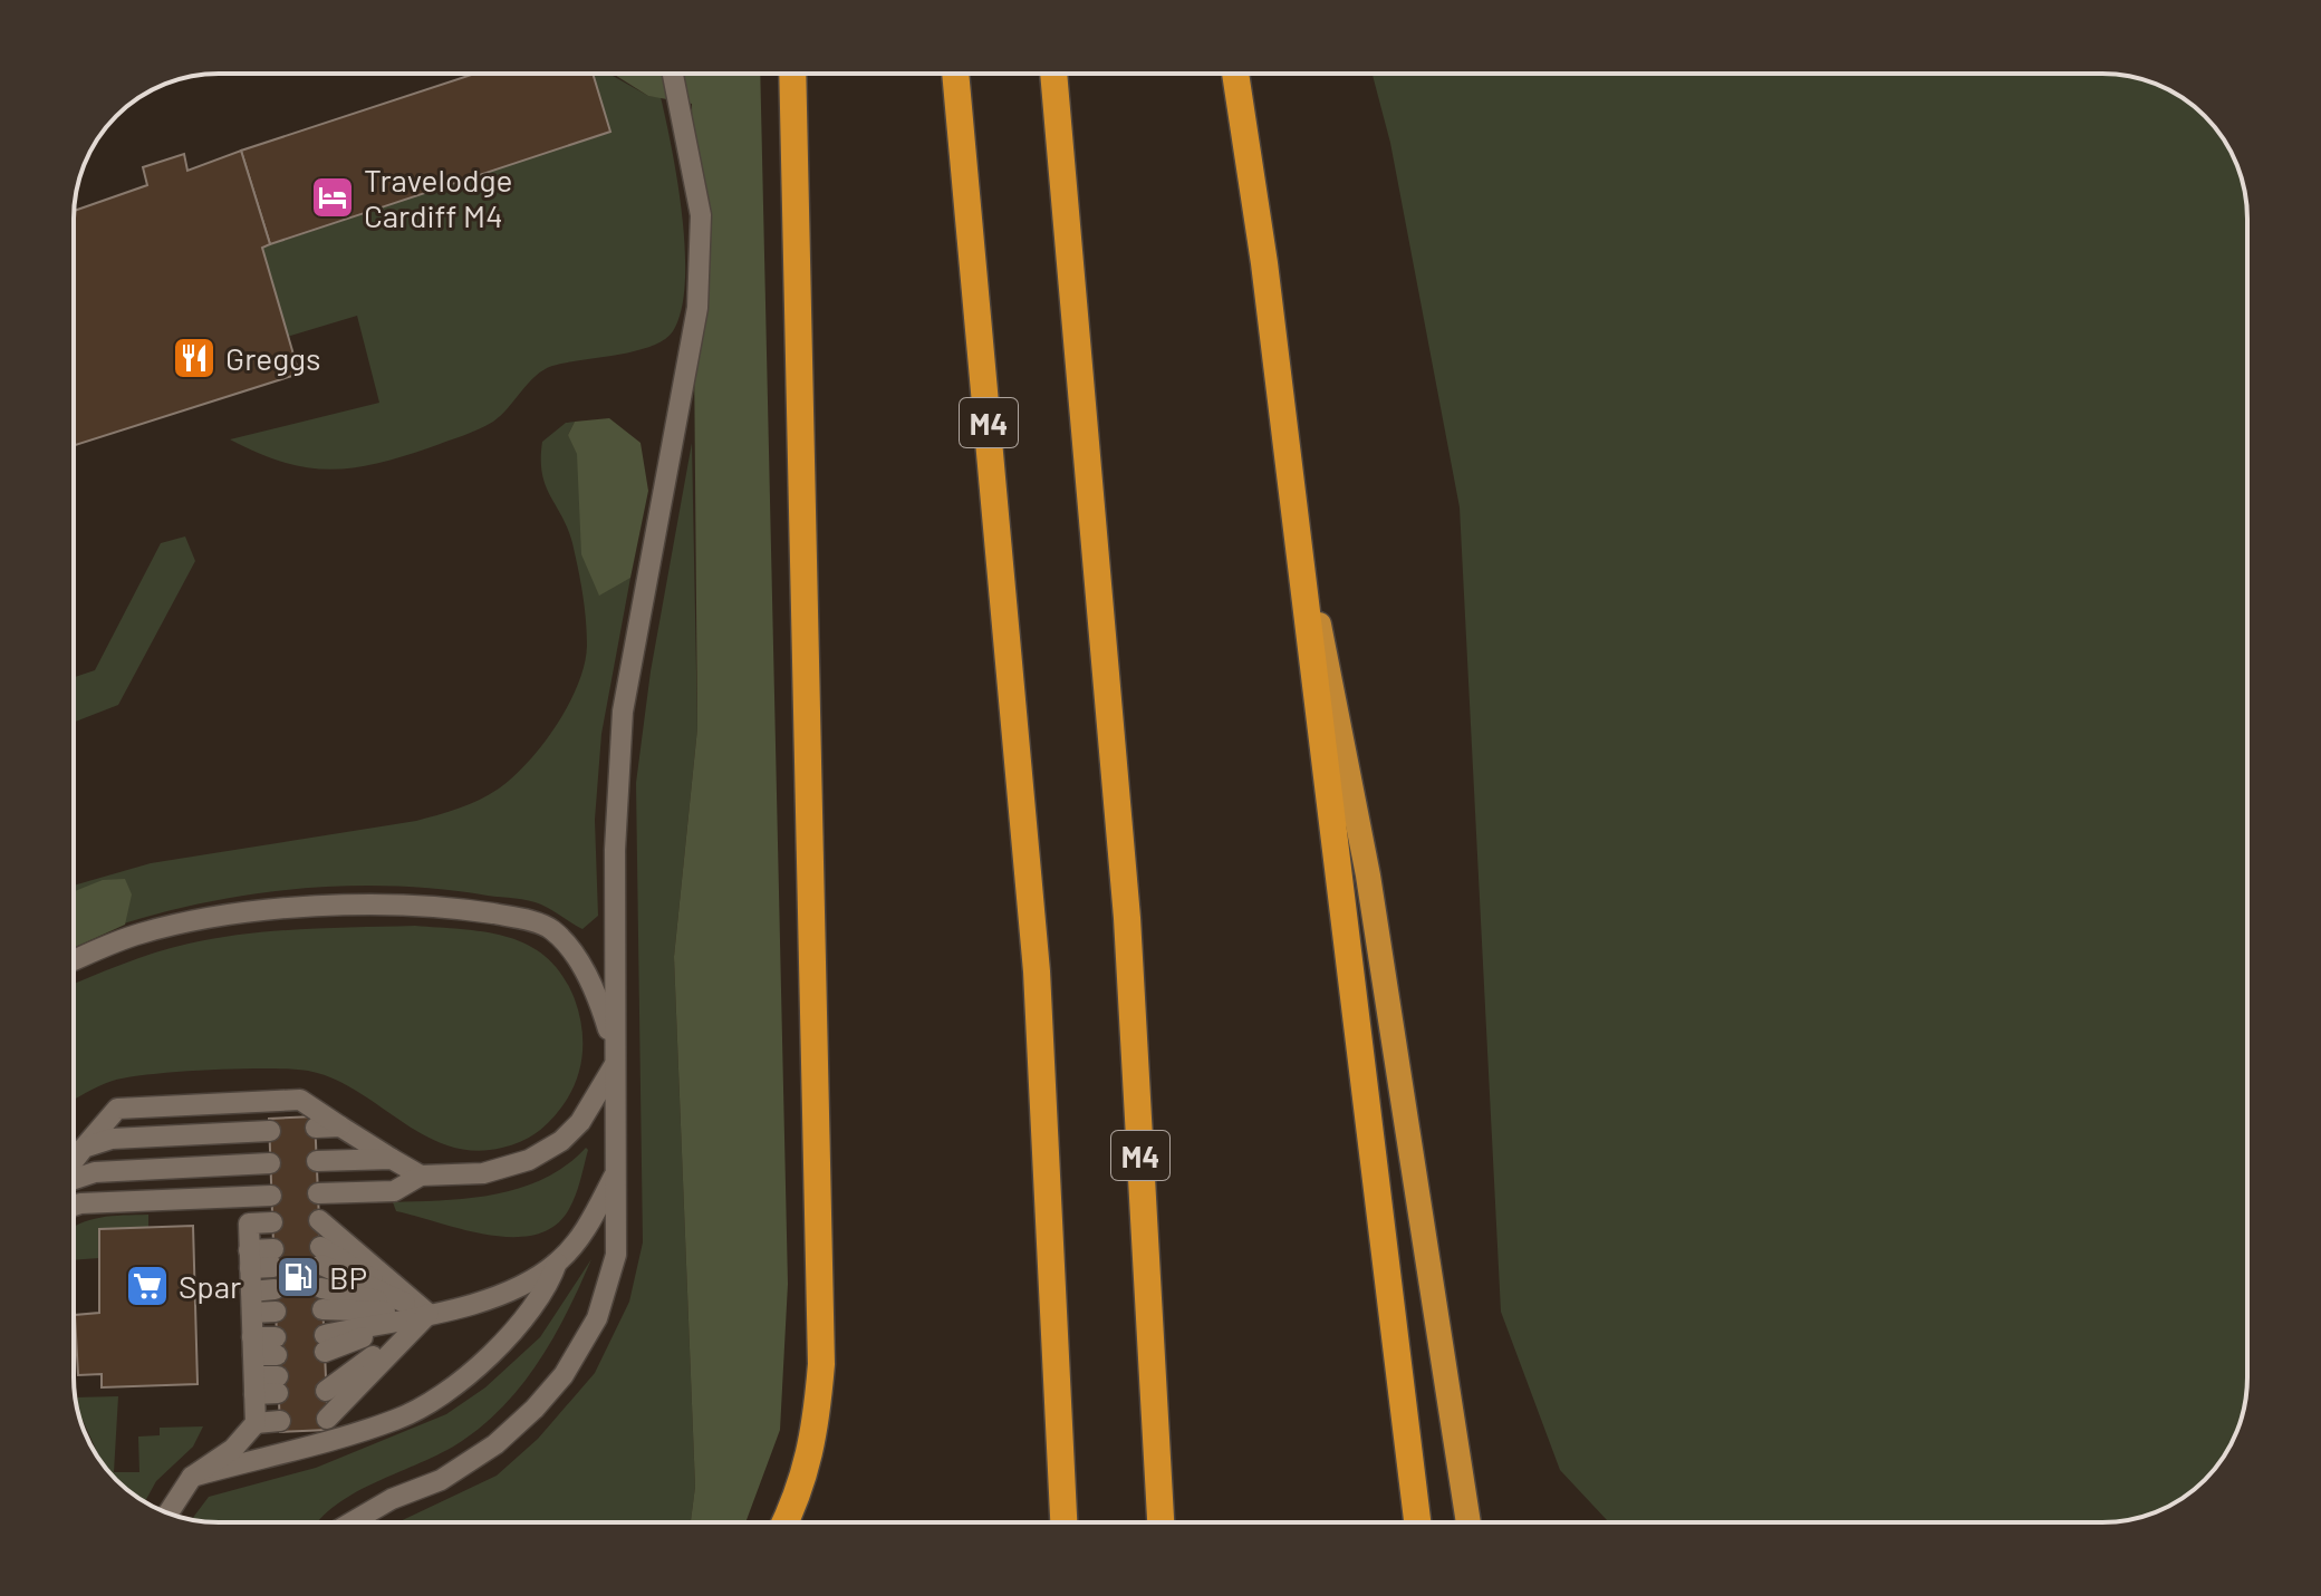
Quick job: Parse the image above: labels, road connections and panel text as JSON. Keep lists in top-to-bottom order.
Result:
{
  "streets": {
    "highway": ["M4"]
  },
  "places": {
    "hotel": ["Travelodge Cardiff M4"],
    "restaurant": ["Greggs"],
    "fuel station": ["BP"],
    "supermarket": ["Spar"]
  }
}
